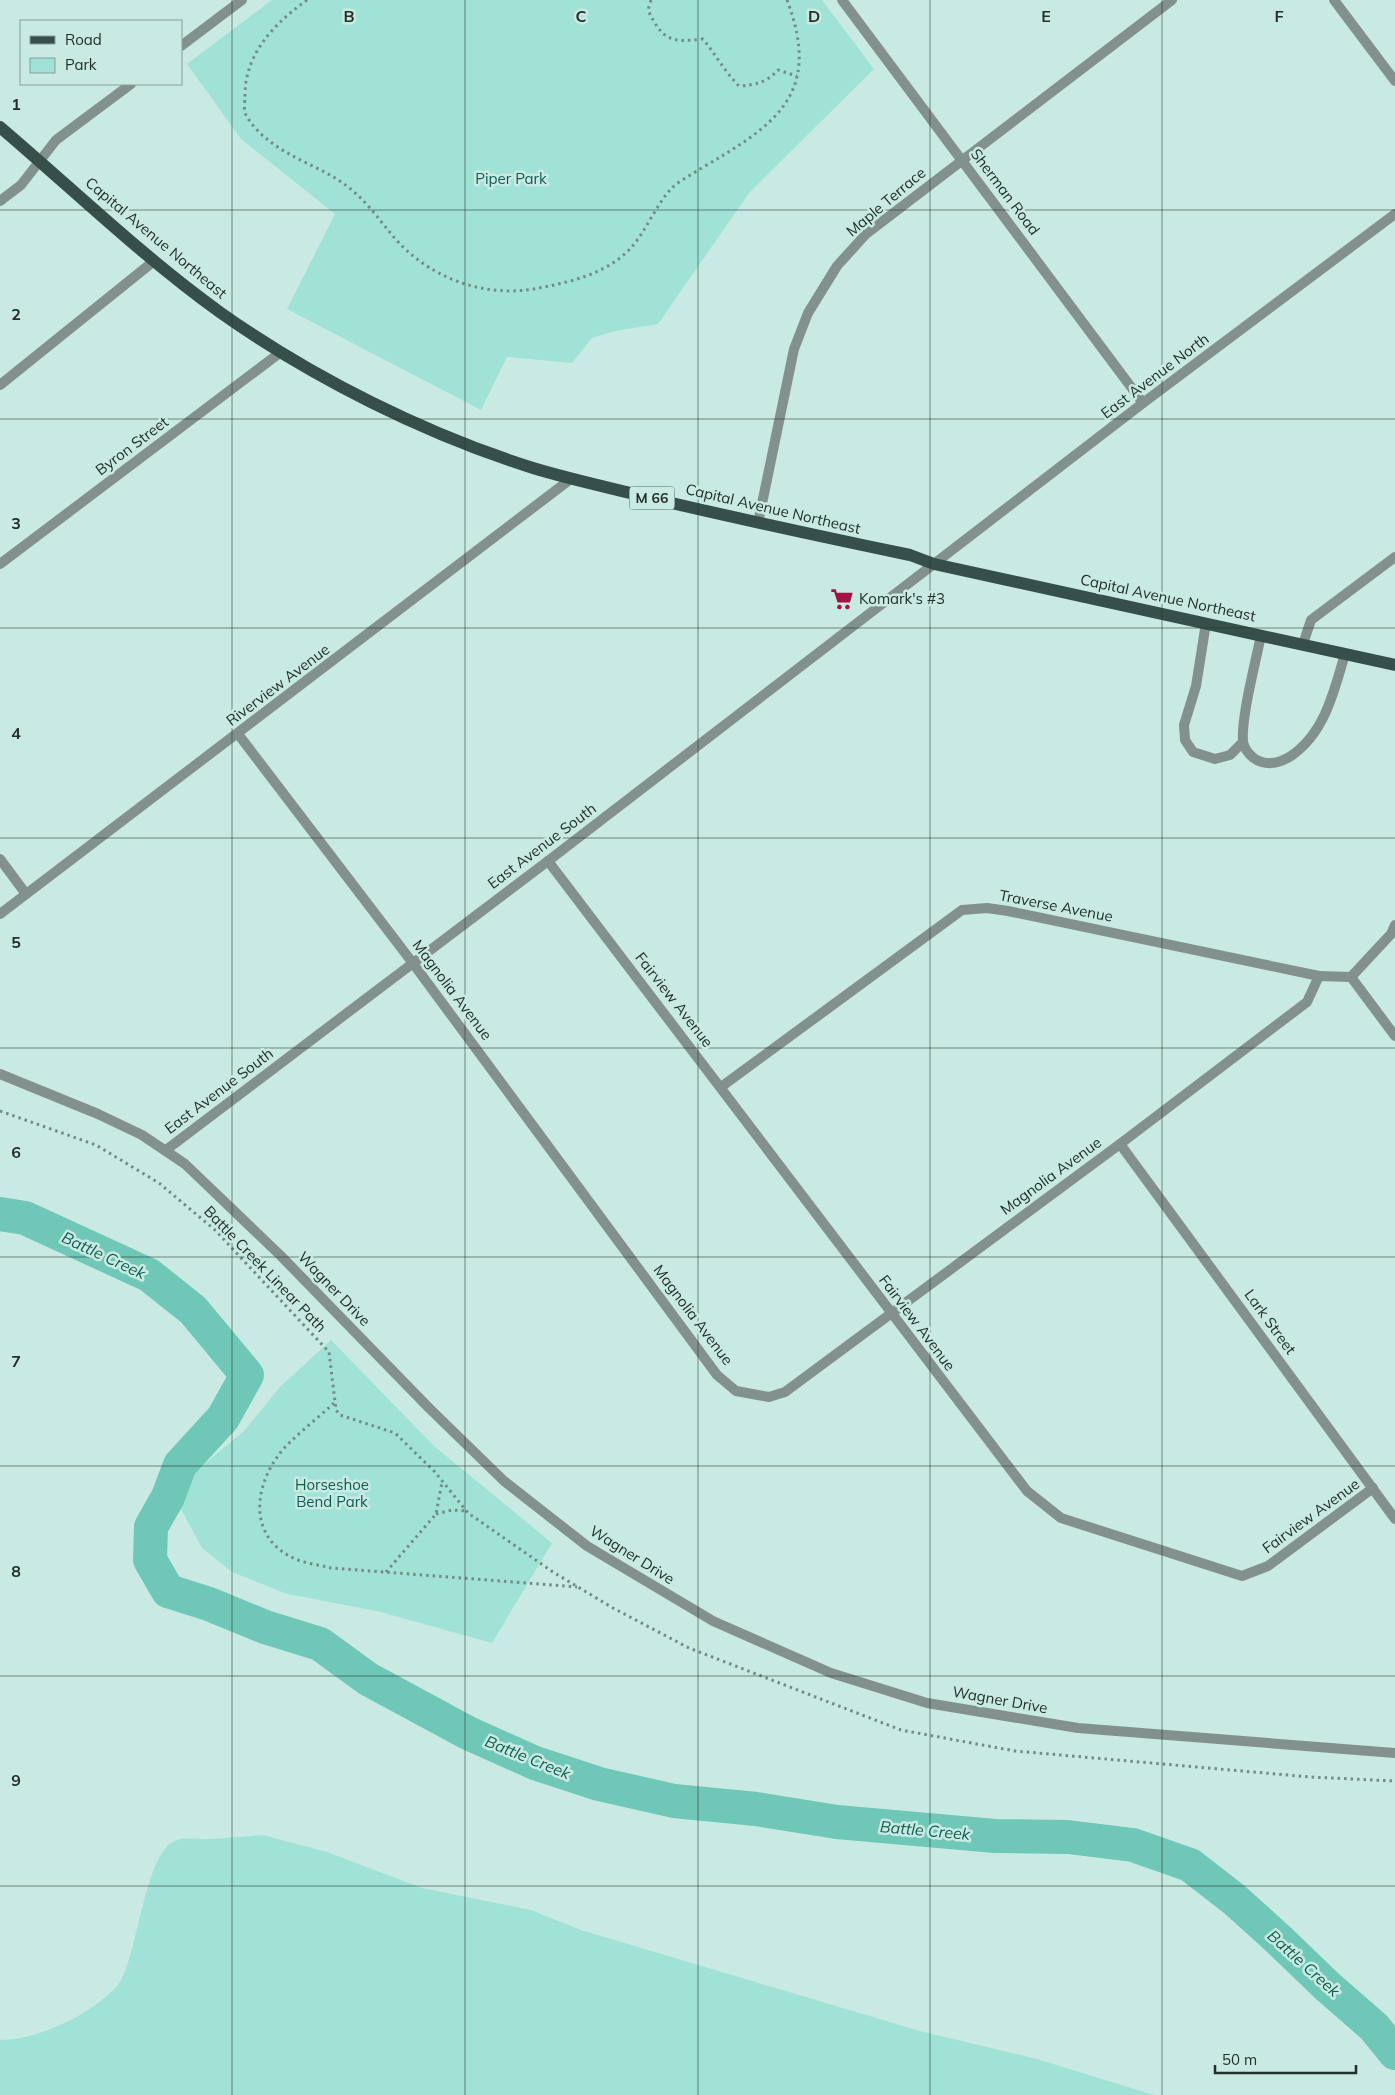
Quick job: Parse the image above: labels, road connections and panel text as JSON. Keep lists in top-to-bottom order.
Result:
{
  "streets": {
    "main road": ["Capital Avenue Northeast", "M 66"],
    "street": [
      "Sherman Road",
      "Maple Terrace",
      "East Avenue North",
      "Byron Street",
      "Riverview Avenue",
      "East Avenue South",
      "Traverse Avenue",
      "Magnolia Avenue",
      "Fairview Avenue",
      "Wagner Drive",
      "Lark Street"
    ],
    "path": ["Battle Creek Linear Path"]
  },
  "crossings": [
    ["Sherman Road", "Maple Terrace"],
    ["Sherman Road", "East Avenue North"],
    ["Maple Terrace", "Capital Avenue Northeast"],
    ["Capital Avenue Northeast", "East Avenue North"],
    ["Capital Avenue Northeast", "Byron Street"],
    ["Capital Avenue Northeast", "Riverview Avenue"],
    ["Capital Avenue Northeast", "East Avenue South"],
    ["East Avenue North", "East Avenue South"],
    ["Riverview Avenue", "Magnolia Avenue"],
    ["East Avenue South", "Magnolia Avenue"],
    ["East Avenue South", "Fairview Avenue"],
    ["East Avenue South", "Wagner Drive"],
    ["Traverse Avenue", "Magnolia Avenue"],
    ["Traverse Avenue", "Fairview Avenue"],
    ["Magnolia Avenue", "Fairview Avenue"],
    ["Magnolia Avenue", "Lark Street"],
    ["Fairview Avenue", "Lark Street"]
  ],
  "water": ["Battle Creek"],
  "parks": ["Piper Park", "Horseshoe Bend Park"],
  "places": {
    "supermarket": ["Komark's #3"]
  },
  "legend": ["Road", "Park"],
  "scale_bar": "50 m",
  "grid": {
    "columns": [
      "B",
      "C",
      "D",
      "E",
      "F"
    ],
    "rows": [
      "1",
      "2",
      "3",
      "4",
      "5",
      "6",
      "7",
      "8",
      "9"
    ]
  }
}
